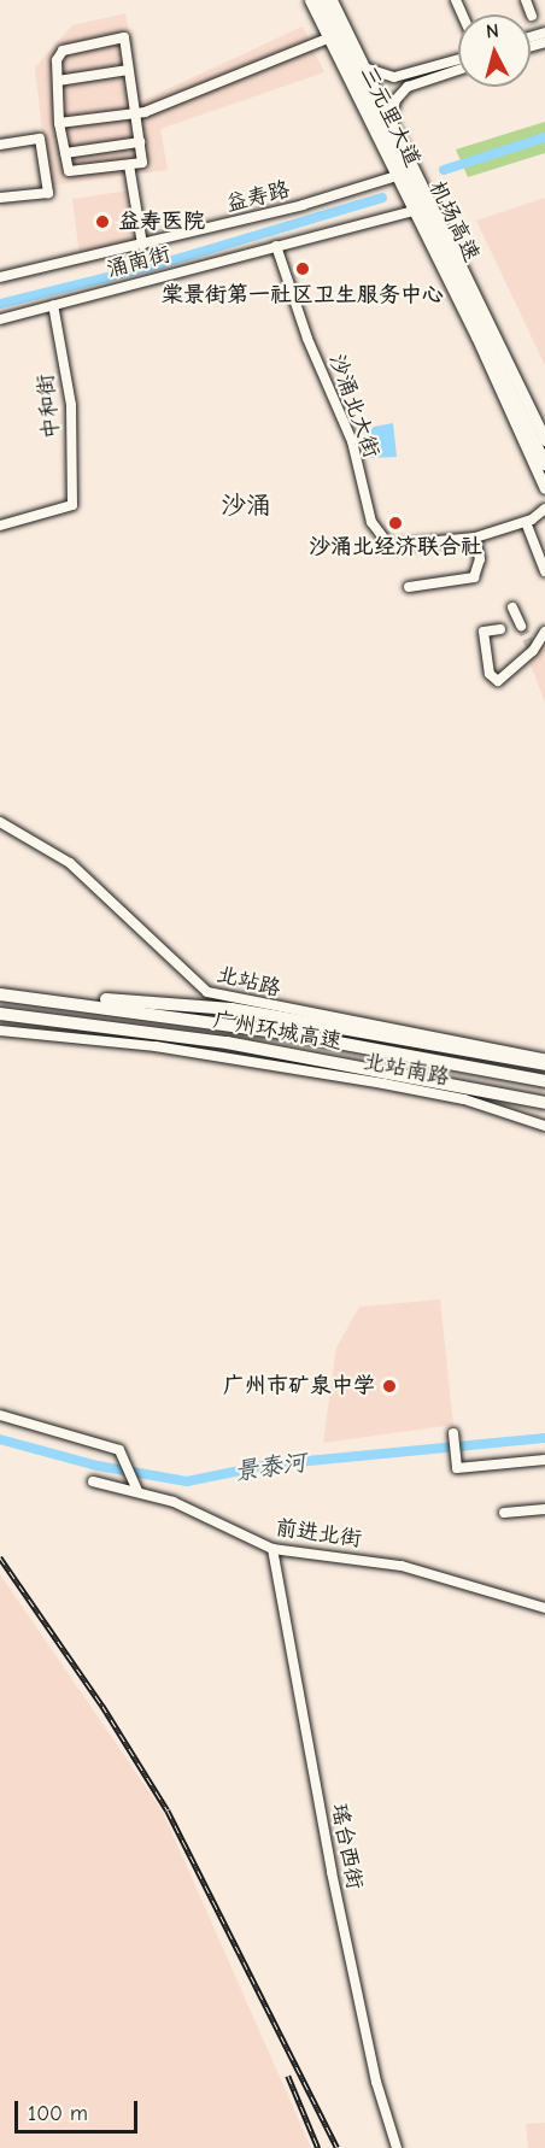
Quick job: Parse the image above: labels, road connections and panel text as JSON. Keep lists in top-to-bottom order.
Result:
{
  "streets": {
    "highway": ["机场高速", "广州环城高速"],
    "main road": ["三元里大道"],
    "street": [
      "益寿路",
      "涌南街",
      "中和街",
      "沙涌北大街",
      "北站路",
      "北站南路",
      "前进北街",
      "瑶台西街"
    ]
  },
  "crossings": [
    ["三元里大道", "益寿路"],
    ["三元里大道", "涌南街"],
    ["涌南街", "中和街"],
    ["涌南街", "沙涌北大街"],
    ["前进北街", "瑶台西街"]
  ],
  "districts": ["沙涌"],
  "water": ["景泰河"],
  "places": [
    "益寿医院",
    "棠景街第一社区卫生服务中心",
    "沙涌北经济联合社",
    "广州市矿泉中学"
  ],
  "scale_bar": "100 m",
  "north": "top"
}
